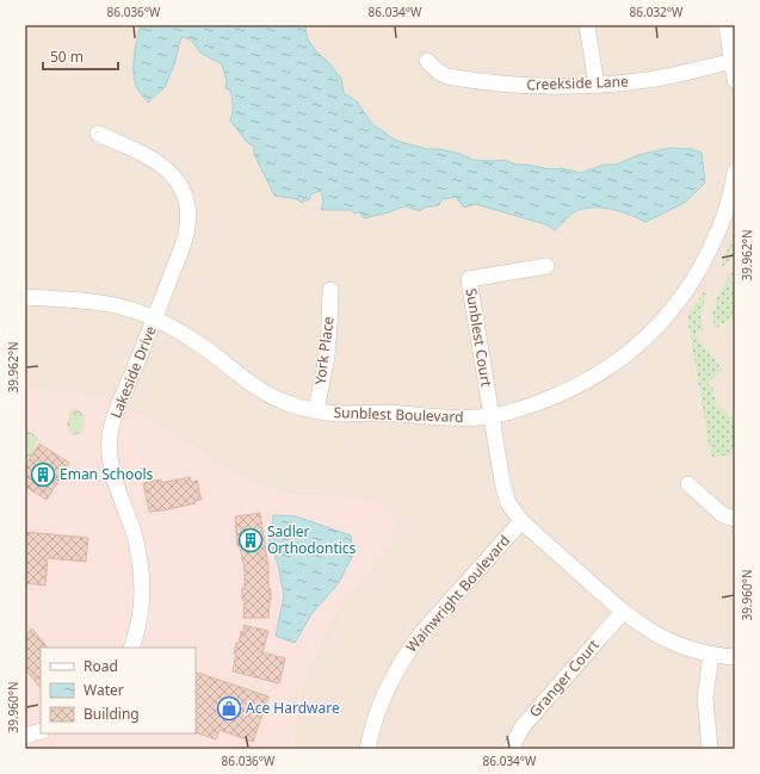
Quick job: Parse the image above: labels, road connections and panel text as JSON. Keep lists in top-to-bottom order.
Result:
{
  "streets": {
    "street": [
      "Creekside Lane",
      "Sunblest Court",
      "York Place",
      "Lakeside Drive",
      "Sunblest Boulevard",
      "Wainwright Boulevard",
      "Granger Court"
    ]
  },
  "crossings": [
    ["Sunblest Court", "Sunblest Boulevard"],
    ["York Place", "Sunblest Boulevard"],
    ["Lakeside Drive", "Sunblest Boulevard"]
  ],
  "places": {
    "building": ["Eman Schools", "Sadler Orthodontics"],
    "shop": ["Ace Hardware"]
  },
  "legend": ["Road", "Water", "Building"],
  "scale_bar": "50 m",
  "coordinates": [
    "86.036°W",
    "86.034°W",
    "86.032°W",
    "39.962°N",
    "39.960°N"
  ]
}
